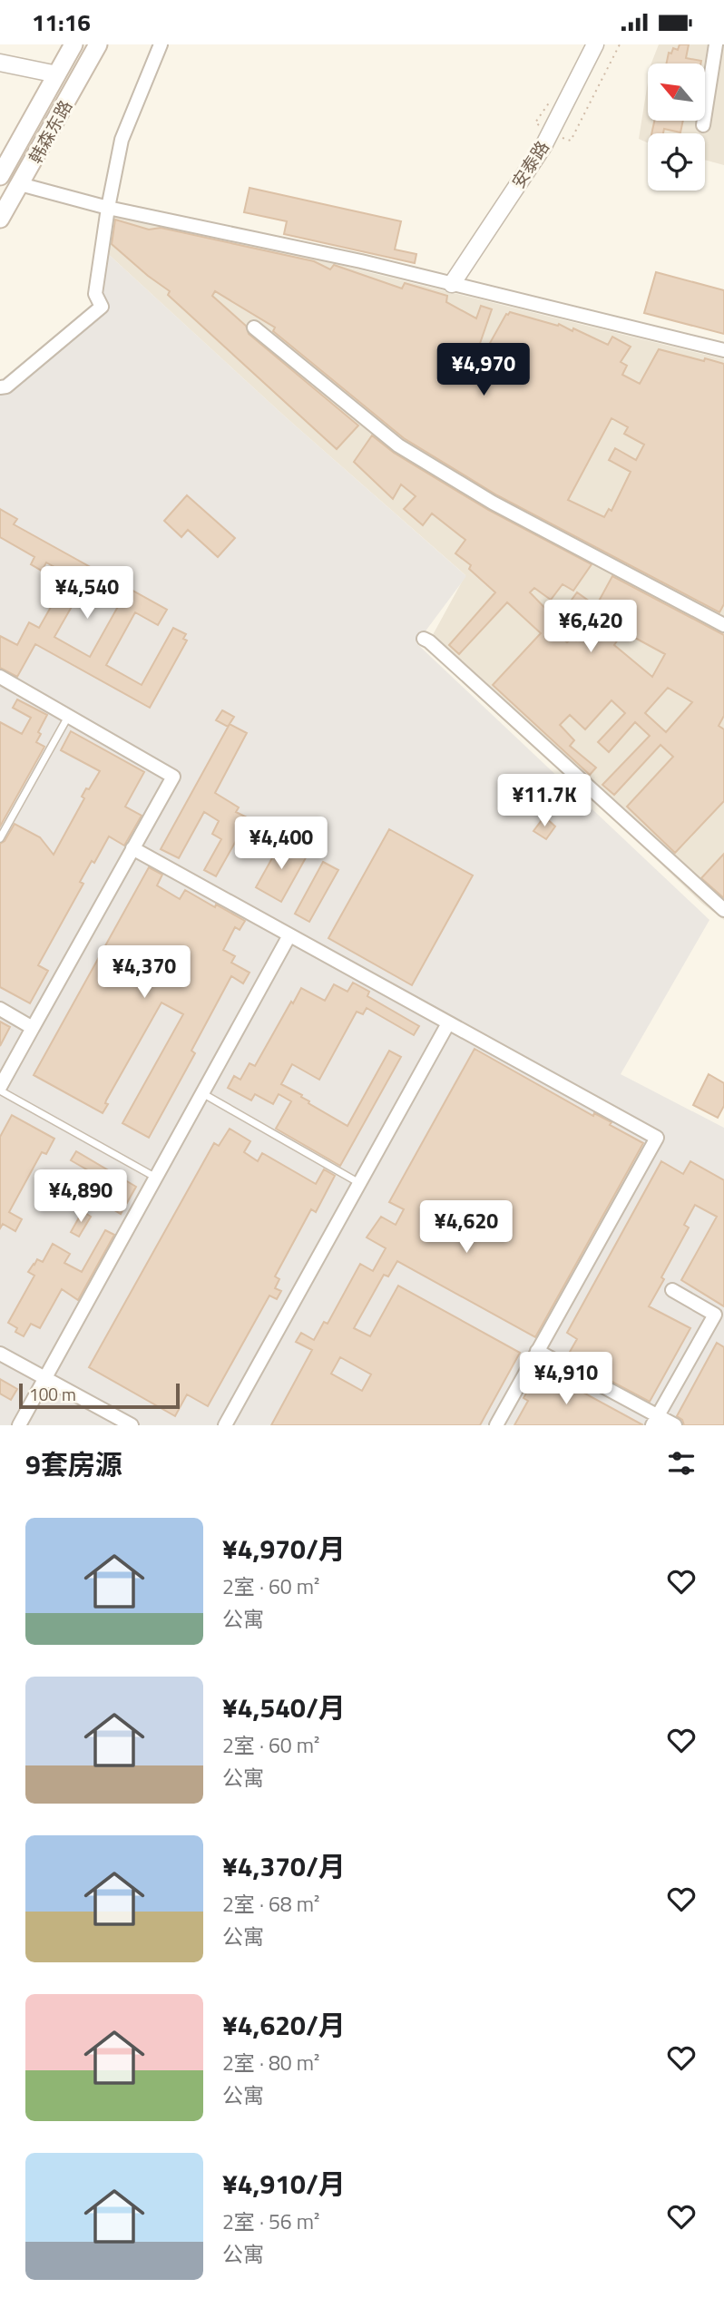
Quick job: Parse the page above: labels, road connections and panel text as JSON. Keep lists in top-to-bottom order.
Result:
{
  "streets": {
    "main road": ["韩森东路"],
    "street": ["安泰路"]
  },
  "scale_bar": "100 m",
  "north": "top left",
  "page": {
    "status": "11:16",
    "price": [
      "¥4,970",
      "¥4,540",
      "¥6,420",
      "¥11.7K",
      "¥4,400",
      "¥4,370",
      "¥4,890",
      "¥4,620",
      "¥4,910"
    ],
    "scale": "100 m",
    "heading": "9套房源",
    "list": [
      {
        "name": "¥4,970/月",
        "note": "2室 · 60 m² · 公寓"
      },
      {
        "name": "¥4,540/月",
        "note": "2室 · 60 m² · 公寓"
      },
      {
        "name": "¥4,370/月",
        "note": "2室 · 68 m² · 公寓"
      },
      {
        "name": "¥4,620/月",
        "note": "2室 · 80 m² · 公寓"
      },
      {
        "name": "¥4,910/月",
        "note": "2室 · 56 m² · 公寓"
      }
    ]
  }
}
